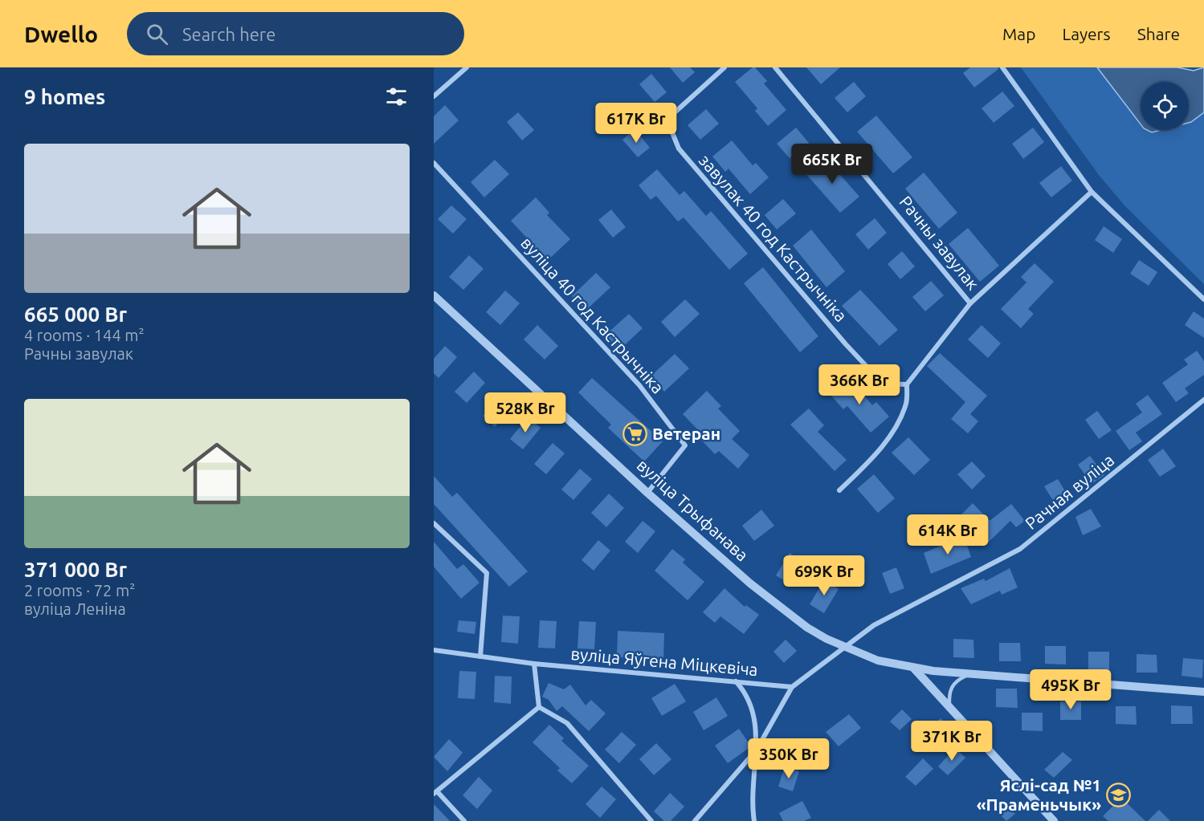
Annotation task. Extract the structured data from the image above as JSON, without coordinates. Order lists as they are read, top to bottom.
{
  "streets": {
    "street": [
      "завулак 40 год Кастрычніка",
      "Рачны завулак",
      "вуліца 40 год Кастрычніка",
      "Рачная вуліца",
      "вуліца Трыфанава",
      "вуліца Яўгена Міцкевіча"
    ]
  },
  "crossings": [
    ["вуліца 40 год Кастрычніка", "вуліца Трыфанава"],
    ["Рачная вуліца", "вуліца Трыфанава"],
    ["Рачная вуліца", "вуліца Яўгена Міцкевіча"]
  ],
  "places": {
    "supermarket": ["Ветеран"],
    "school or university": ["Яслі-сад №1 «Праменьчык»"]
  },
  "page": {
    "header": "Dwello",
    "search": "Search here",
    "nav": ["Map", "Layers", "Share"],
    "heading": "9 homes",
    "price": [
      "617K Br",
      "665K Br",
      "366K Br",
      "528K Br",
      "614K Br",
      "699K Br",
      "495K Br",
      "371K Br",
      "350K Br"
    ],
    "list": [
      {
        "name": "665 000 Br",
        "note": "4 rooms · 144 m² · Рачны завулак"
      },
      {
        "name": "371 000 Br",
        "note": "2 rooms · 72 m² · вуліца Леніна"
      }
    ]
  }
}
